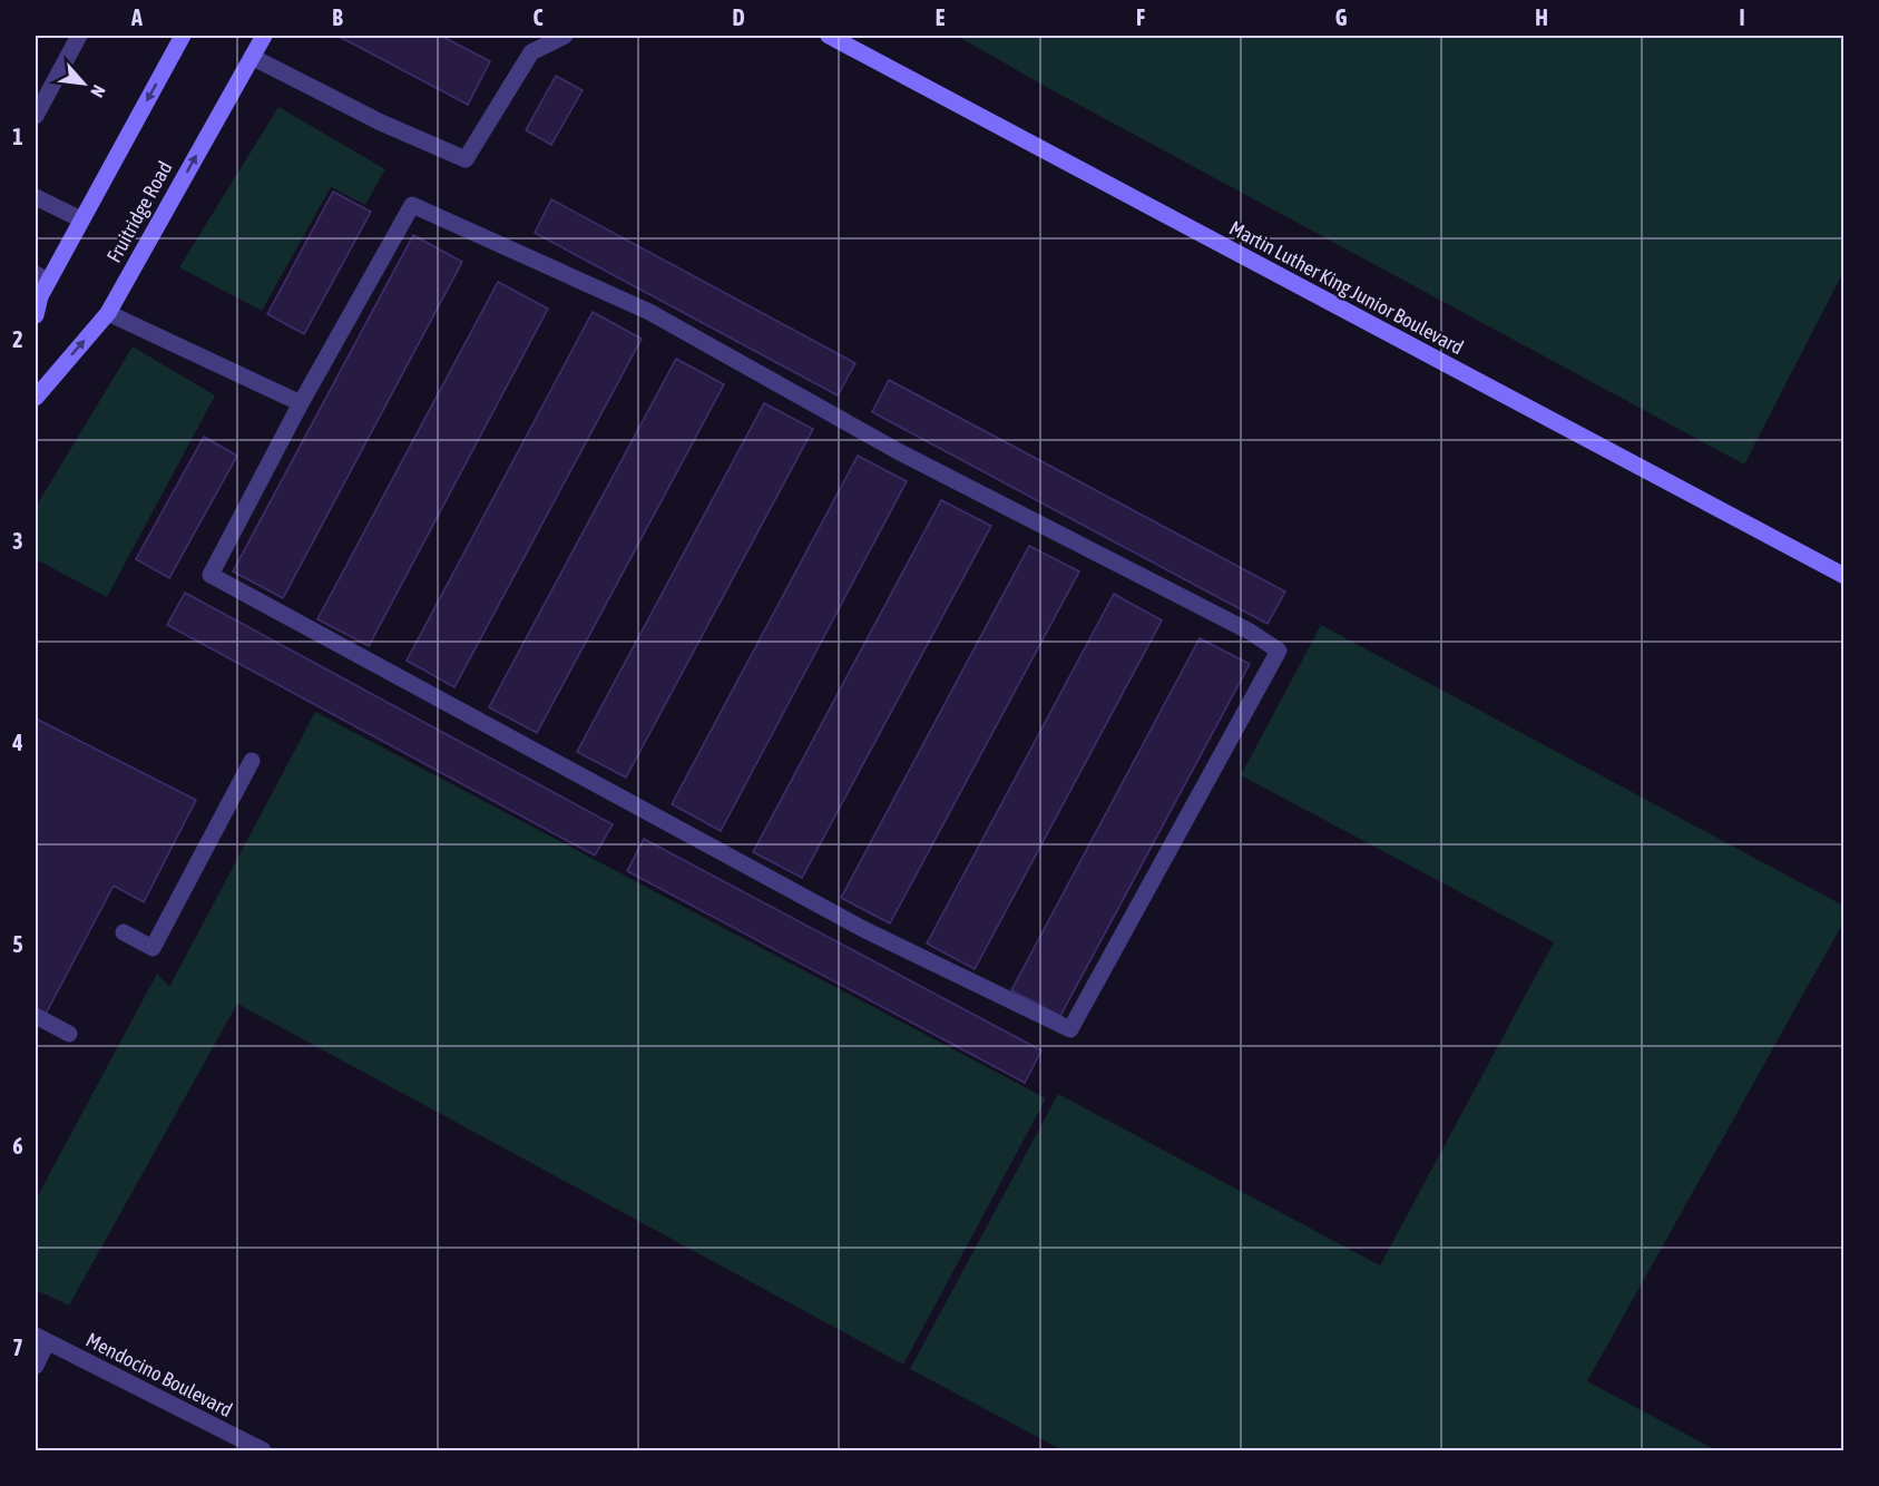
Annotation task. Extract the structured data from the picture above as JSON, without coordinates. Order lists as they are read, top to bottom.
{
  "streets": {
    "street": ["Fruitridge Road", "Martin Luther King Junior Boulevard", "Mendocino Boulevard"]
  },
  "north": "bottom right",
  "grid": {
    "columns": [
      "A",
      "B",
      "C",
      "D",
      "E",
      "F",
      "G",
      "H",
      "I"
    ],
    "rows": [
      "1",
      "2",
      "3",
      "4",
      "5",
      "6",
      "7"
    ]
  }
}
